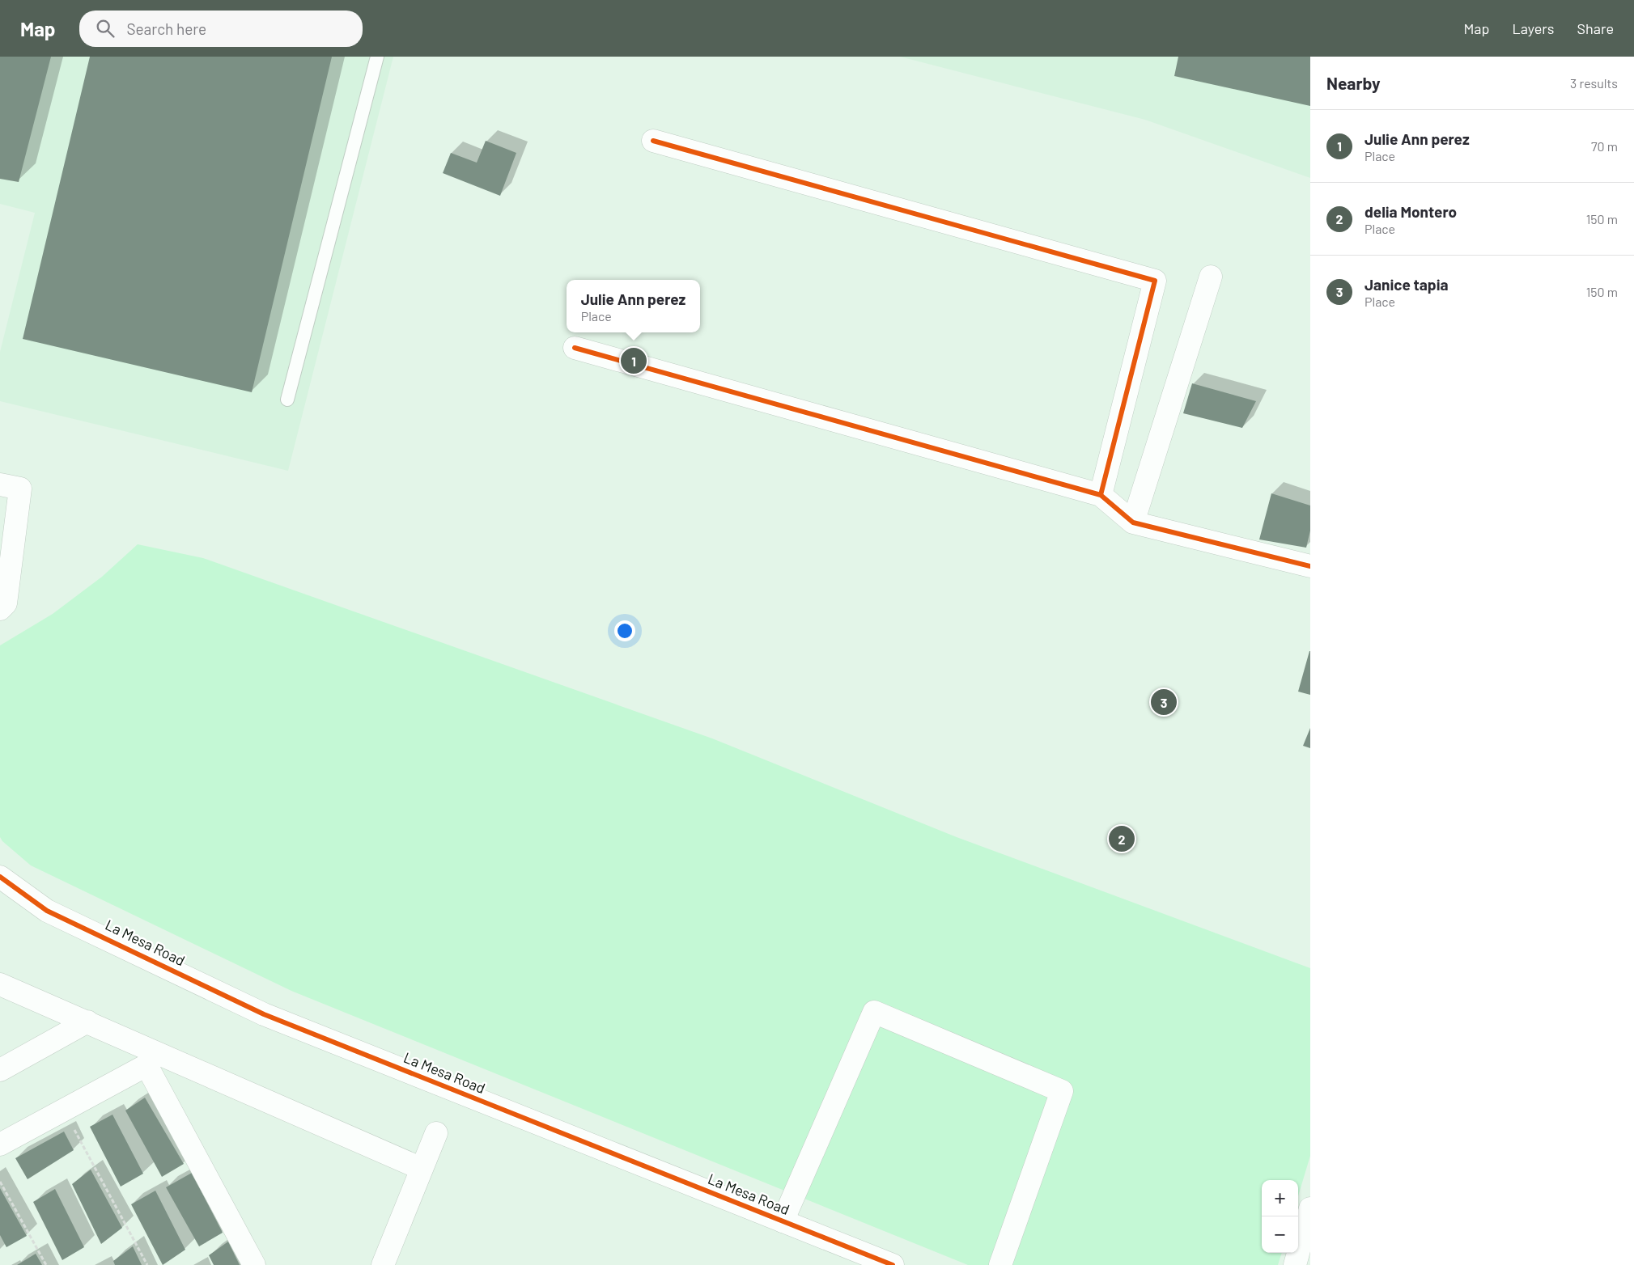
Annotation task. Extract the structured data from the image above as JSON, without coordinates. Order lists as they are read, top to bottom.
{
  "streets": {
    "street": ["La Mesa Road"]
  },
  "page": {
    "header": "Map",
    "search": "Search here",
    "nav": ["Map", "Layers", "Share"],
    "heading": ["Nearby", "3 results"],
    "list": [
      {
        "mark": "1",
        "name": "Julie Ann perez",
        "note": "Place",
        "value": "70 m"
      },
      {
        "mark": "2",
        "name": "delia Montero",
        "note": "Place",
        "value": "150 m"
      },
      {
        "mark": "3",
        "name": "Janice tapia",
        "note": "Place",
        "value": "150 m"
      }
    ],
    "popup": ["Julie Ann perez", "Place"],
    "pins": ["1", "3", "2"],
    "map_buttons": ["+", "−"]
  }
}
